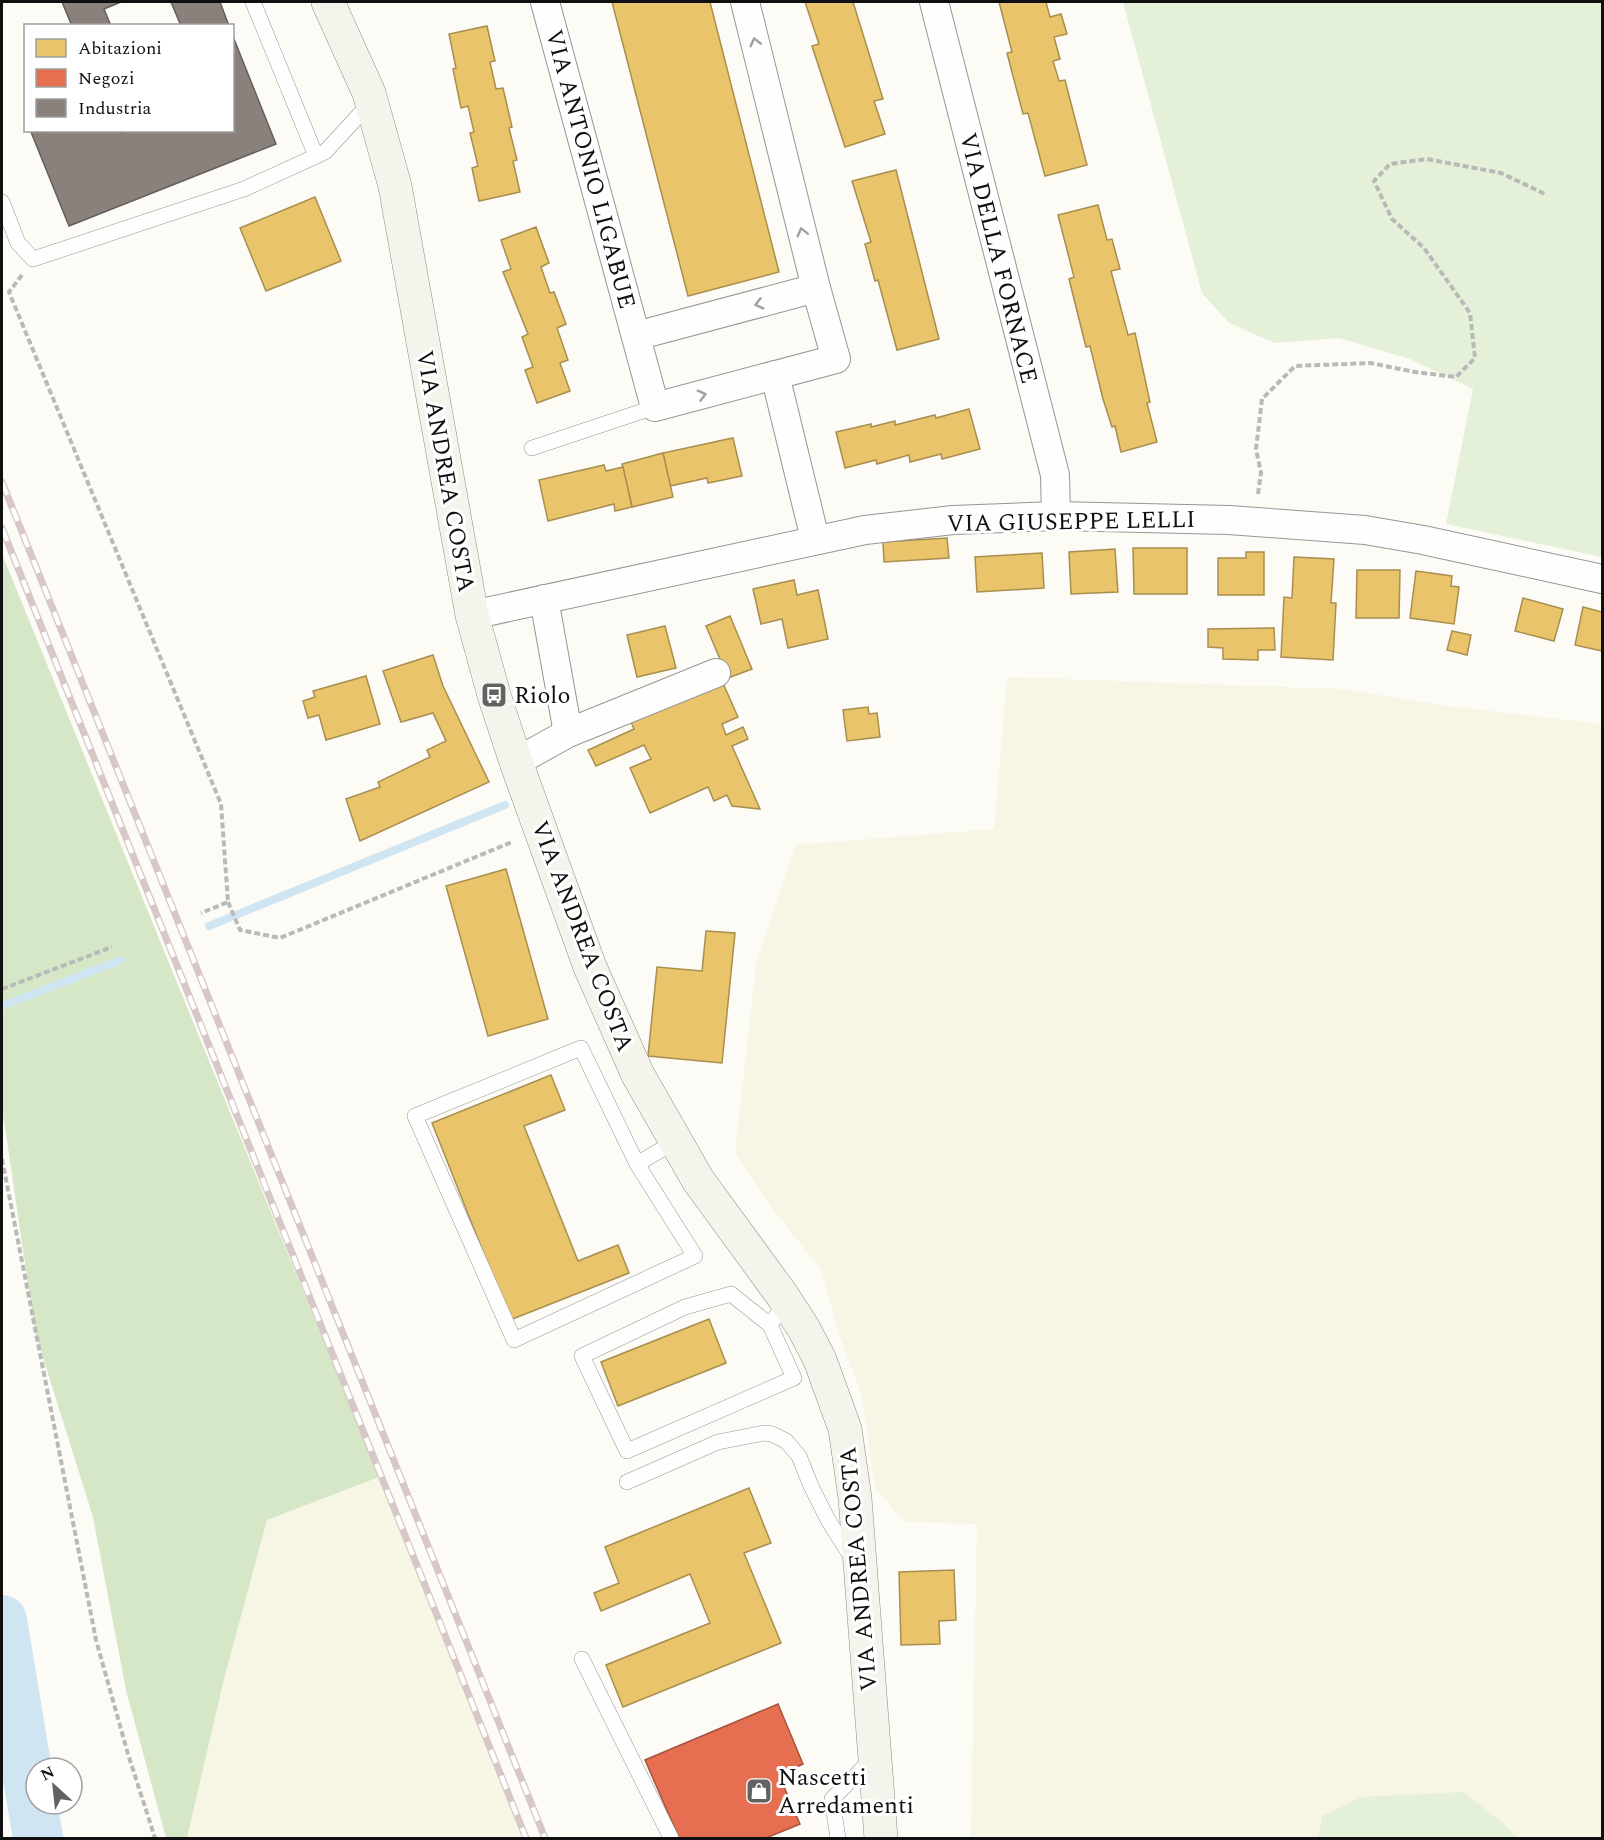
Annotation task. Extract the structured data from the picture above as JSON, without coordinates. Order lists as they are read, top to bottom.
{
  "streets": {
    "main road": ["VIA ANDREA COSTA"],
    "street": ["VIA ANTONIO LIGABUE", "VIA DELLA FORNACE", "VIA GIUSEPPE LELLI"]
  },
  "crossings": [
    ["VIA DELLA FORNACE", "VIA GIUSEPPE LELLI"],
    ["VIA ANDREA COSTA", "VIA GIUSEPPE LELLI"]
  ],
  "places": {
    "bus stop": ["Riolo"],
    "shop": ["Nascetti Arredamenti"]
  },
  "legend": ["Abitazioni", "Negozi", "Industria"],
  "north": "top left"
}
